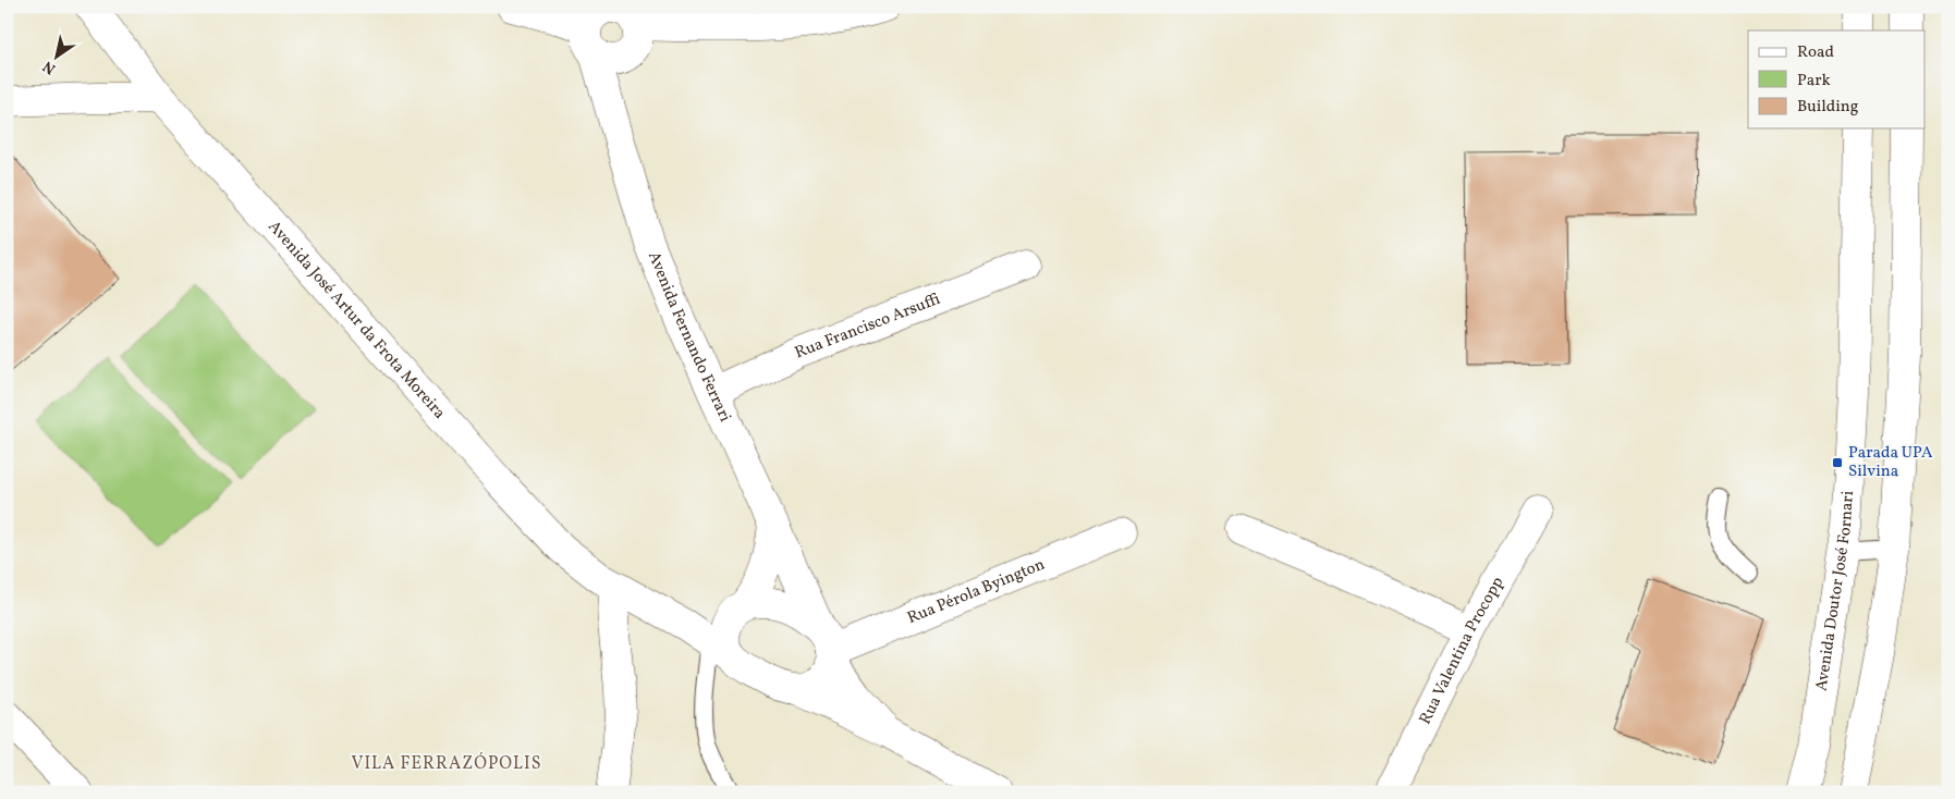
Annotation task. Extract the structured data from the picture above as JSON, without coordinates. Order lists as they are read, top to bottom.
{
  "streets": {
    "street": [
      "Avenida José Artur da Frota Moreira",
      "Rua Francisco Arsuffi",
      "Avenida Fernando Ferrari",
      "Rua Pérola Byington",
      "Avenida Doutor José Fornari",
      "Rua Valentina Procopp"
    ]
  },
  "crossings": [
    ["Avenida José Artur da Frota Moreira", "Avenida Fernando Ferrari"],
    ["Avenida José Artur da Frota Moreira", "Rua Pérola Byington"],
    ["Rua Francisco Arsuffi", "Avenida Fernando Ferrari"],
    ["Avenida Fernando Ferrari", "Rua Pérola Byington"]
  ],
  "districts": ["VILA FERRAZÓPOLIS"],
  "places": {
    "transit": ["Parada UPA Silvina"]
  },
  "legend": ["Road", "Park", "Building"],
  "north": "bottom left"
}
